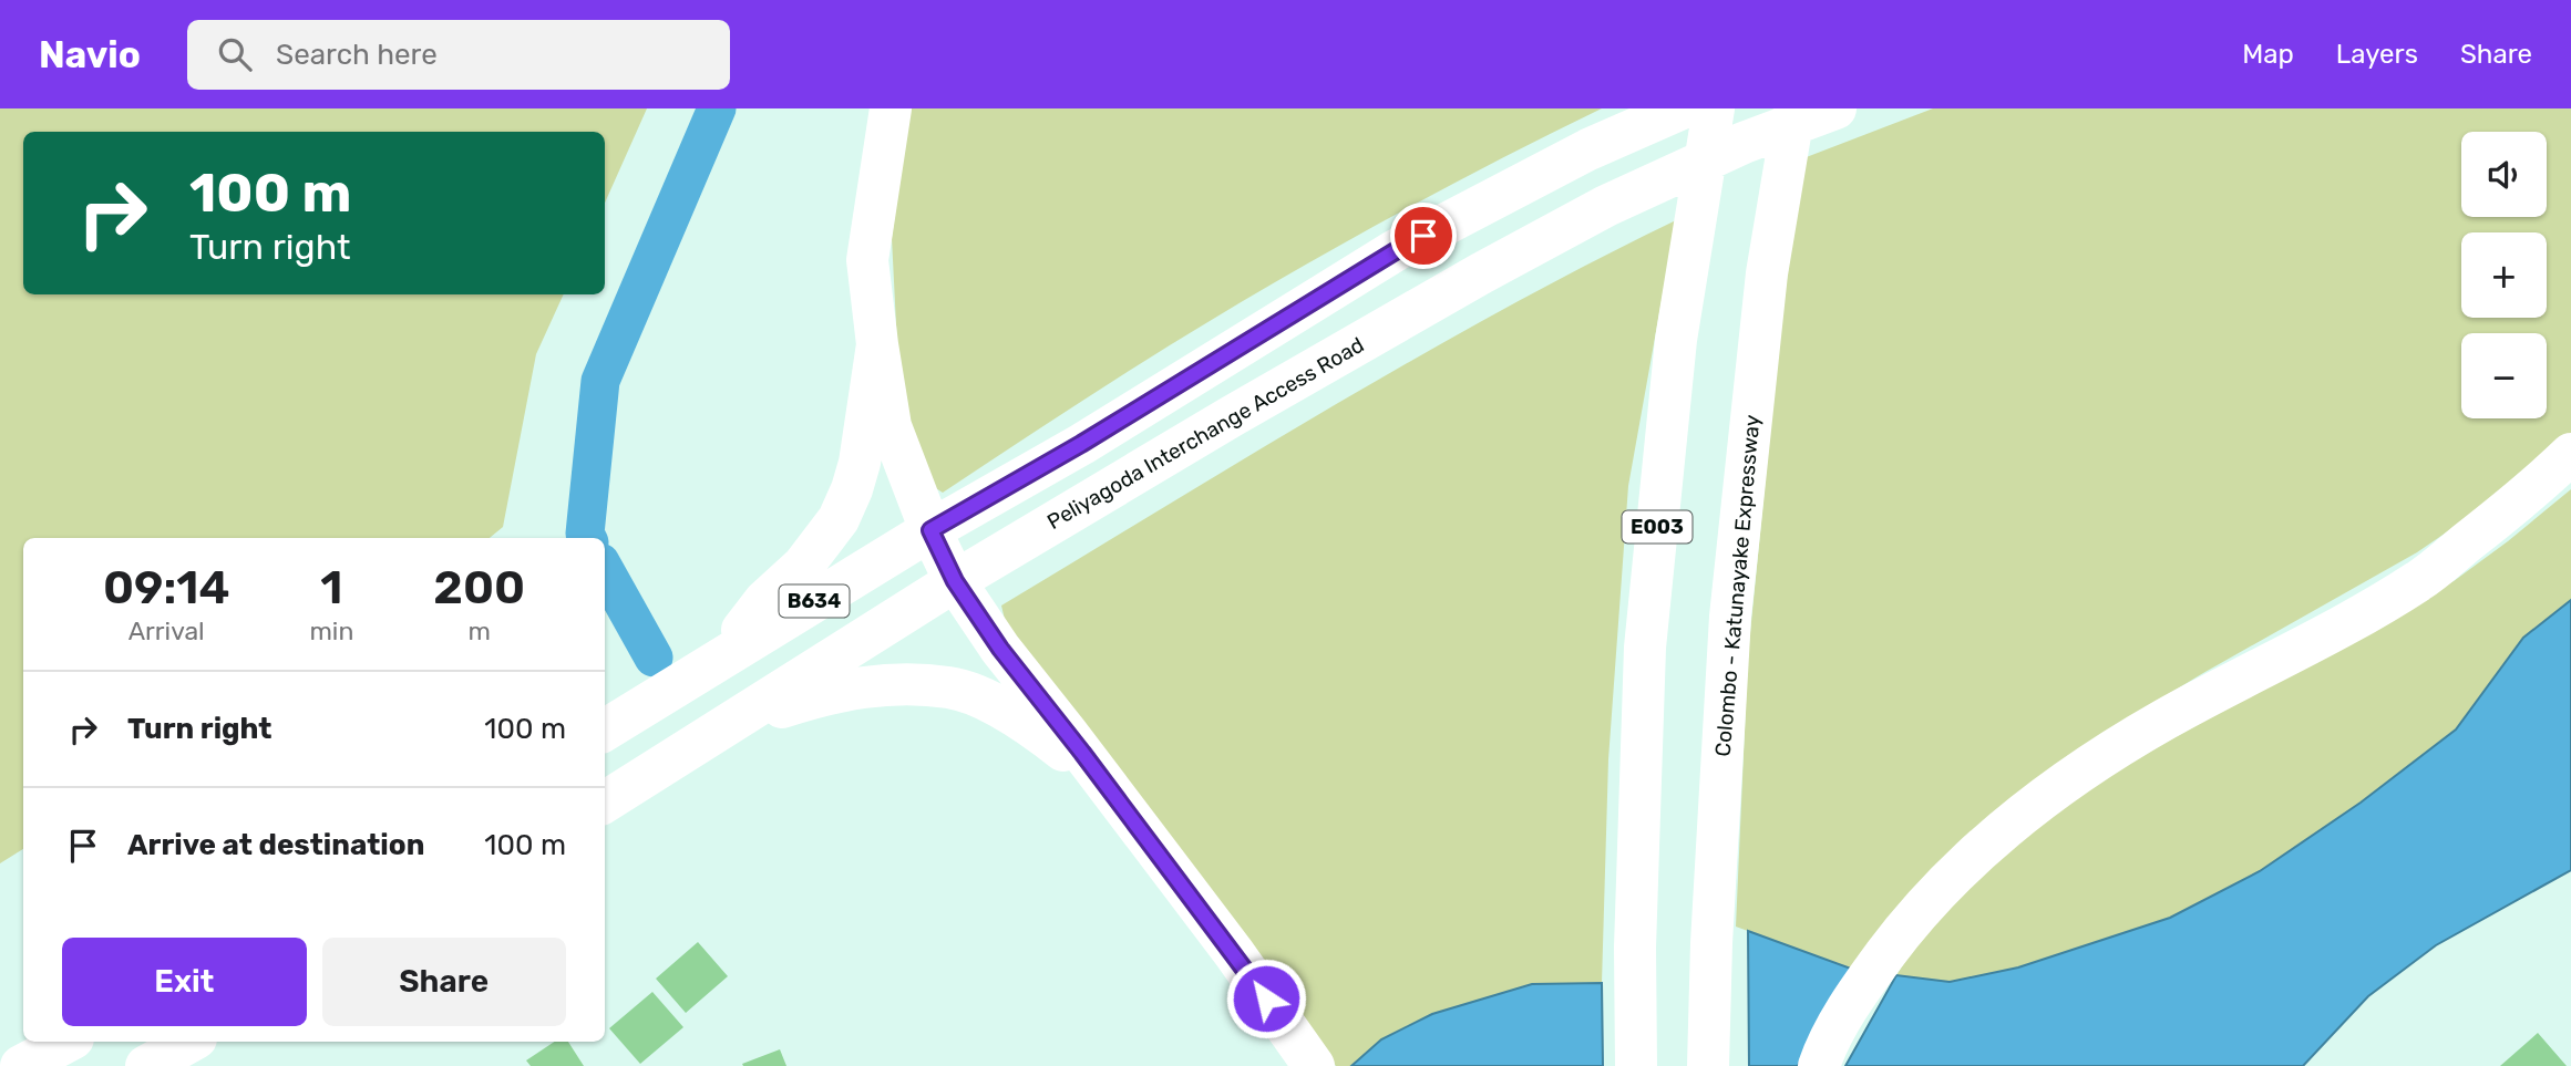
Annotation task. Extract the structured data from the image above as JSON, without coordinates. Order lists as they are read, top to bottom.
{
  "streets": {
    "highway": [
      "Peliyagoda Interchange Access Road",
      "E003",
      "Colombo - Katunayake Expressway",
      "B634"
    ]
  },
  "page": {
    "header": "Navio",
    "search": "Search here",
    "nav": ["Map", "Layers", "Share"],
    "map_buttons": ["+", "−"],
    "turn": ["100 m", "Turn right"],
    "eta": [
      "09:14",
      "Arrival",
      "1",
      "min",
      "200",
      "m"
    ],
    "list": [
      {
        "name": "Turn right",
        "value": "100 m"
      },
      {
        "name": "Arrive at destination",
        "value": "100 m"
      }
    ],
    "buttons": ["Exit", "Share"]
  }
}
